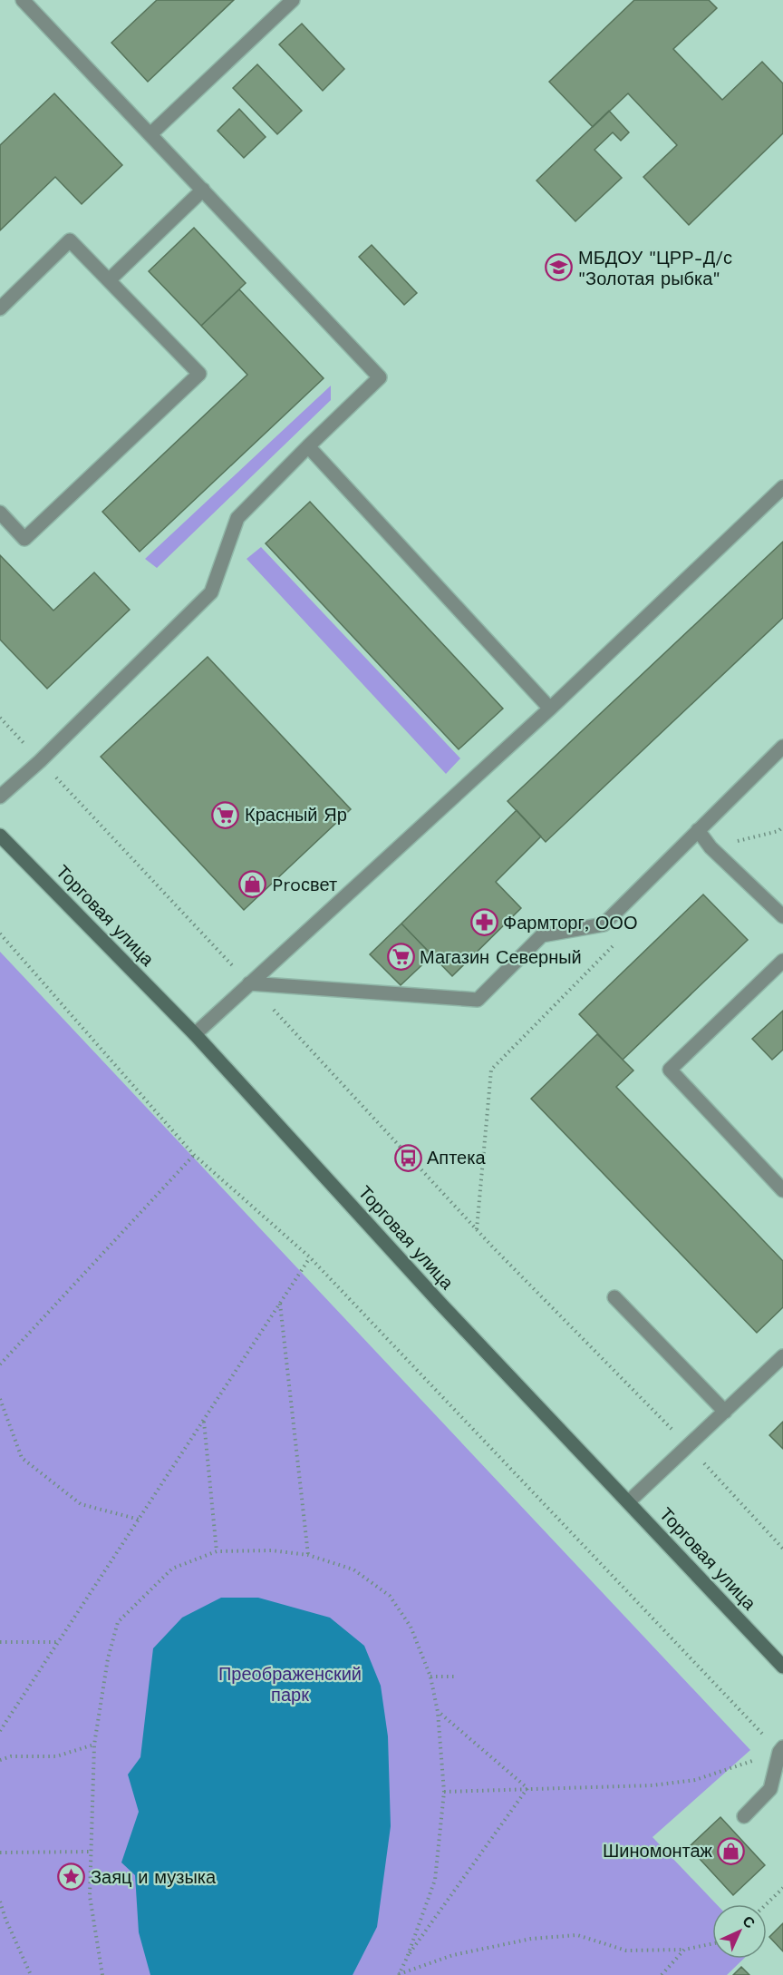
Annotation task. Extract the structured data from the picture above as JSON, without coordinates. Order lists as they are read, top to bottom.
{
  "streets": {
    "street": ["Торговая улица"]
  },
  "parks": ["Преображенский парк"],
  "places": {
    "school or university": ["МБДОУ \"ЦРР-Д/с \"Золотая рыбка\""],
    "supermarket": ["Красный Яр", "Магазин Северный"],
    "shop": ["Proсвет", "Шиномонтаж"],
    "pharmacy": ["Фармторг, ООО"],
    "bus stop": ["Аптека"],
    "place": ["Заяц и музыка"]
  },
  "north": "top right"
}
